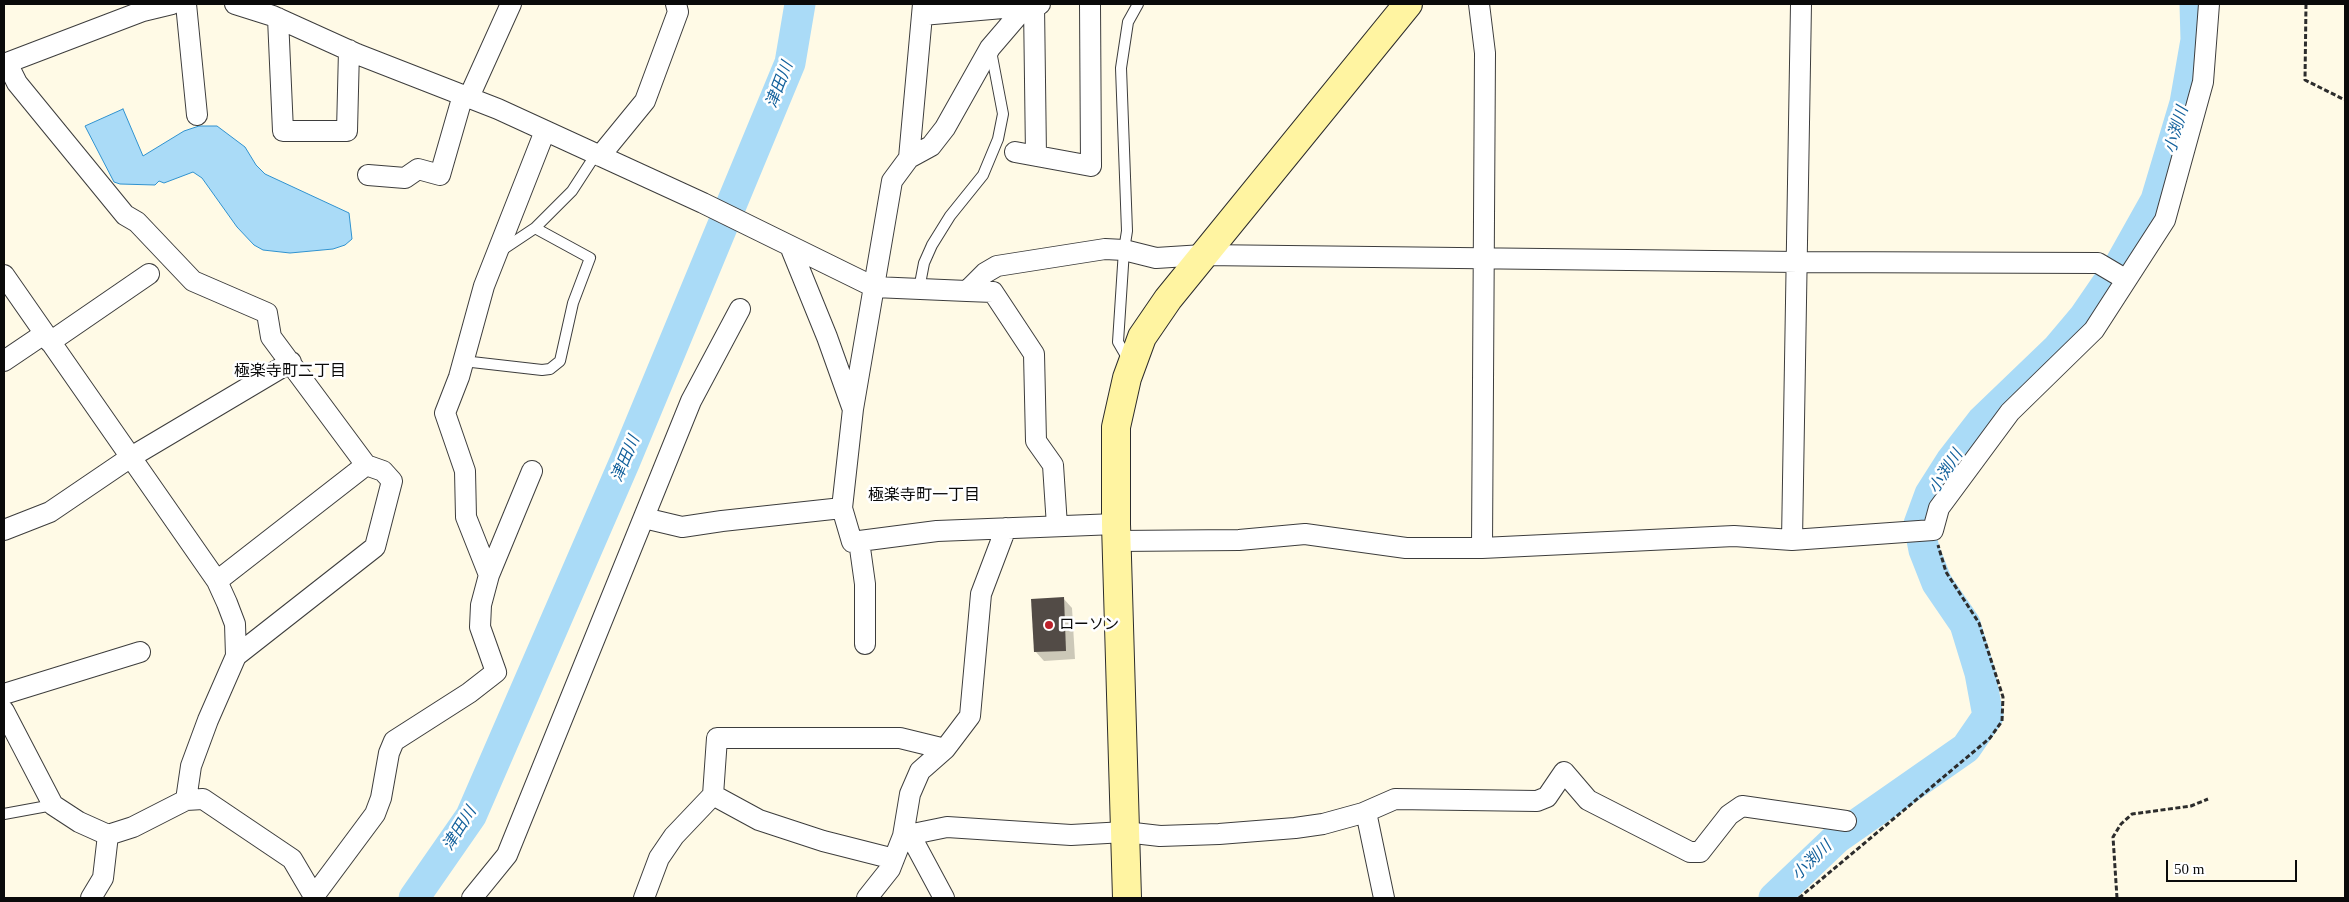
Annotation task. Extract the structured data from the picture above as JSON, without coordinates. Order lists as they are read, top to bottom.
{
  "districts": ["極楽寺町二丁目", "極楽寺町一丁目"],
  "water": ["津田川", "小渕川"],
  "places": ["ローソン"],
  "scale_bar": "50 m"
}
